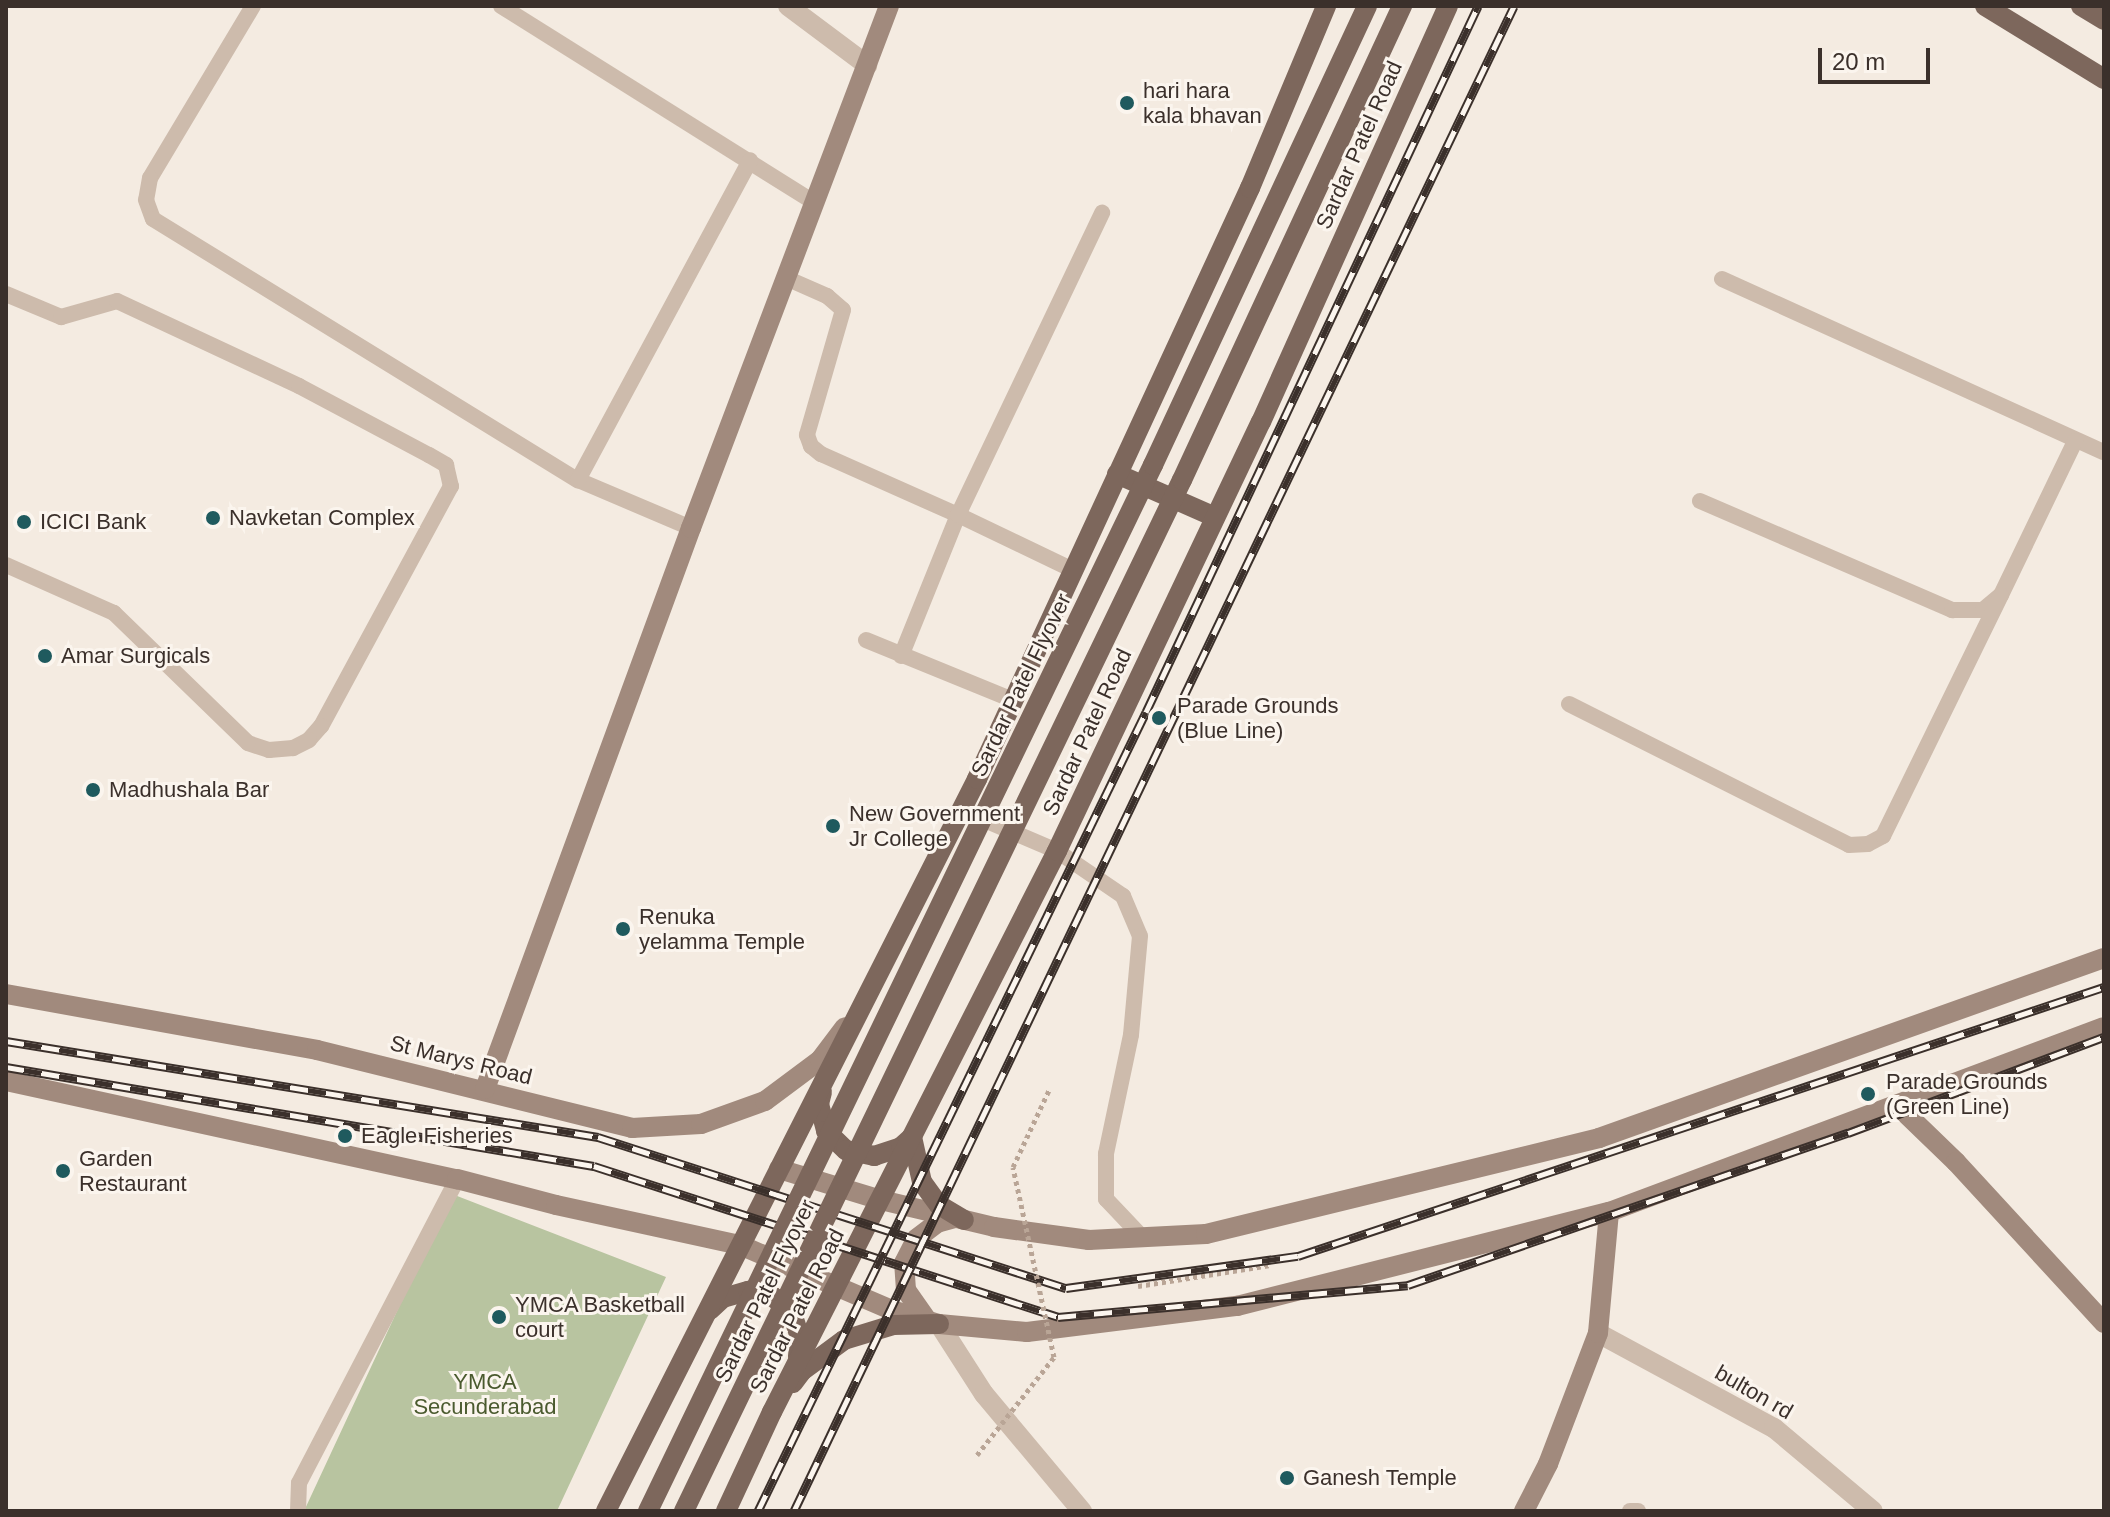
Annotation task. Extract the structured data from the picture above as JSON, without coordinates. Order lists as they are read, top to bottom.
{
  "streets": {
    "main road": ["Sardar Patel Road", "Sardar Patel Flyover", "St Marys Road"],
    "street": ["bulton rd"]
  },
  "parks": ["YMCA Secunderabad"],
  "places": [
    "hari hara kala bhavan",
    "Navketan Complex",
    "ICICI Bank",
    "Amar Surgicals",
    "Parade Grounds (Blue Line)",
    "Madhushala Bar",
    "New Government Jr College",
    "Renuka yelamma Temple",
    "Parade Grounds (Green Line)",
    "Eagle Fisheries",
    "Garden Restaurant",
    "YMCA Basketball court",
    "Ganesh Temple"
  ],
  "scale_bar": "20 m"
}
